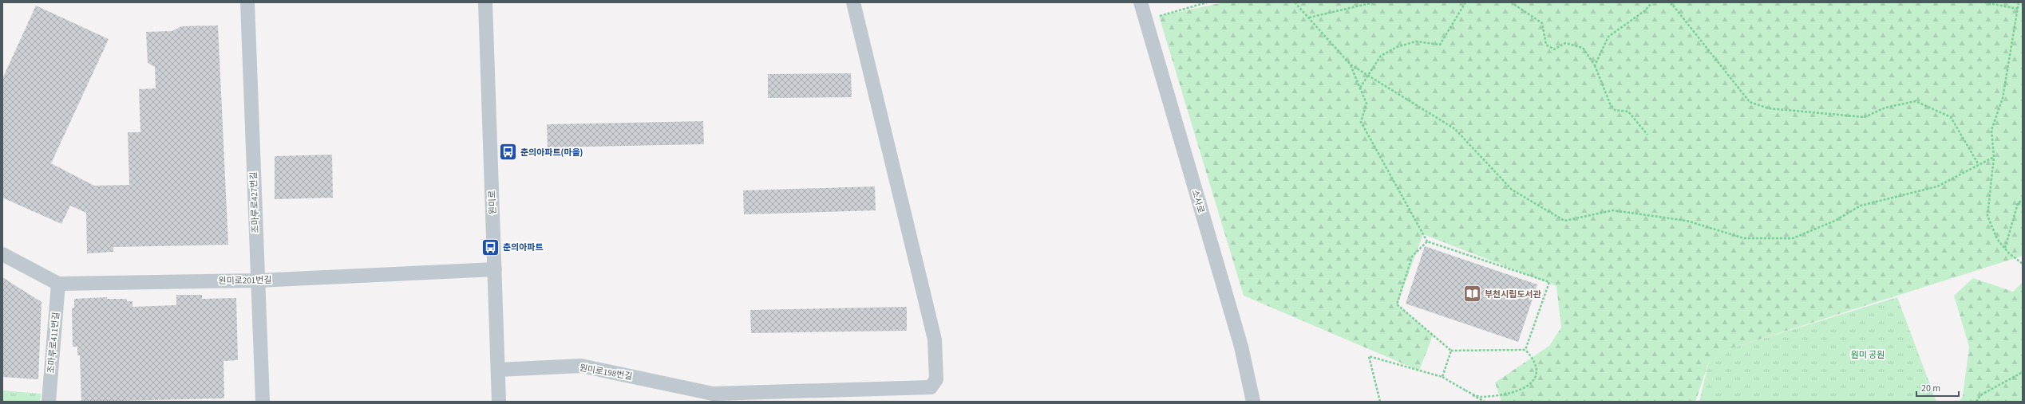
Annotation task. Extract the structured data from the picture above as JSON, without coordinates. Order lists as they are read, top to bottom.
{
  "streets": {
    "street": [
      "소사로",
      "조마루로427번길",
      "원미로",
      "원미로201번길",
      "조마루로411번길",
      "원미로198번길"
    ]
  },
  "crossings": [
    ["조마루로427번길", "원미로201번길"],
    ["원미로", "원미로201번길"],
    ["원미로", "원미로198번길"],
    ["원미로201번길", "조마루로411번길"]
  ],
  "parks": ["원미 공원"],
  "places": {
    "bus stop": ["춘의아파트(마을)", "춘의아파트"],
    "library": ["부천시립도서관"]
  },
  "scale_bar": "20 m"
}
